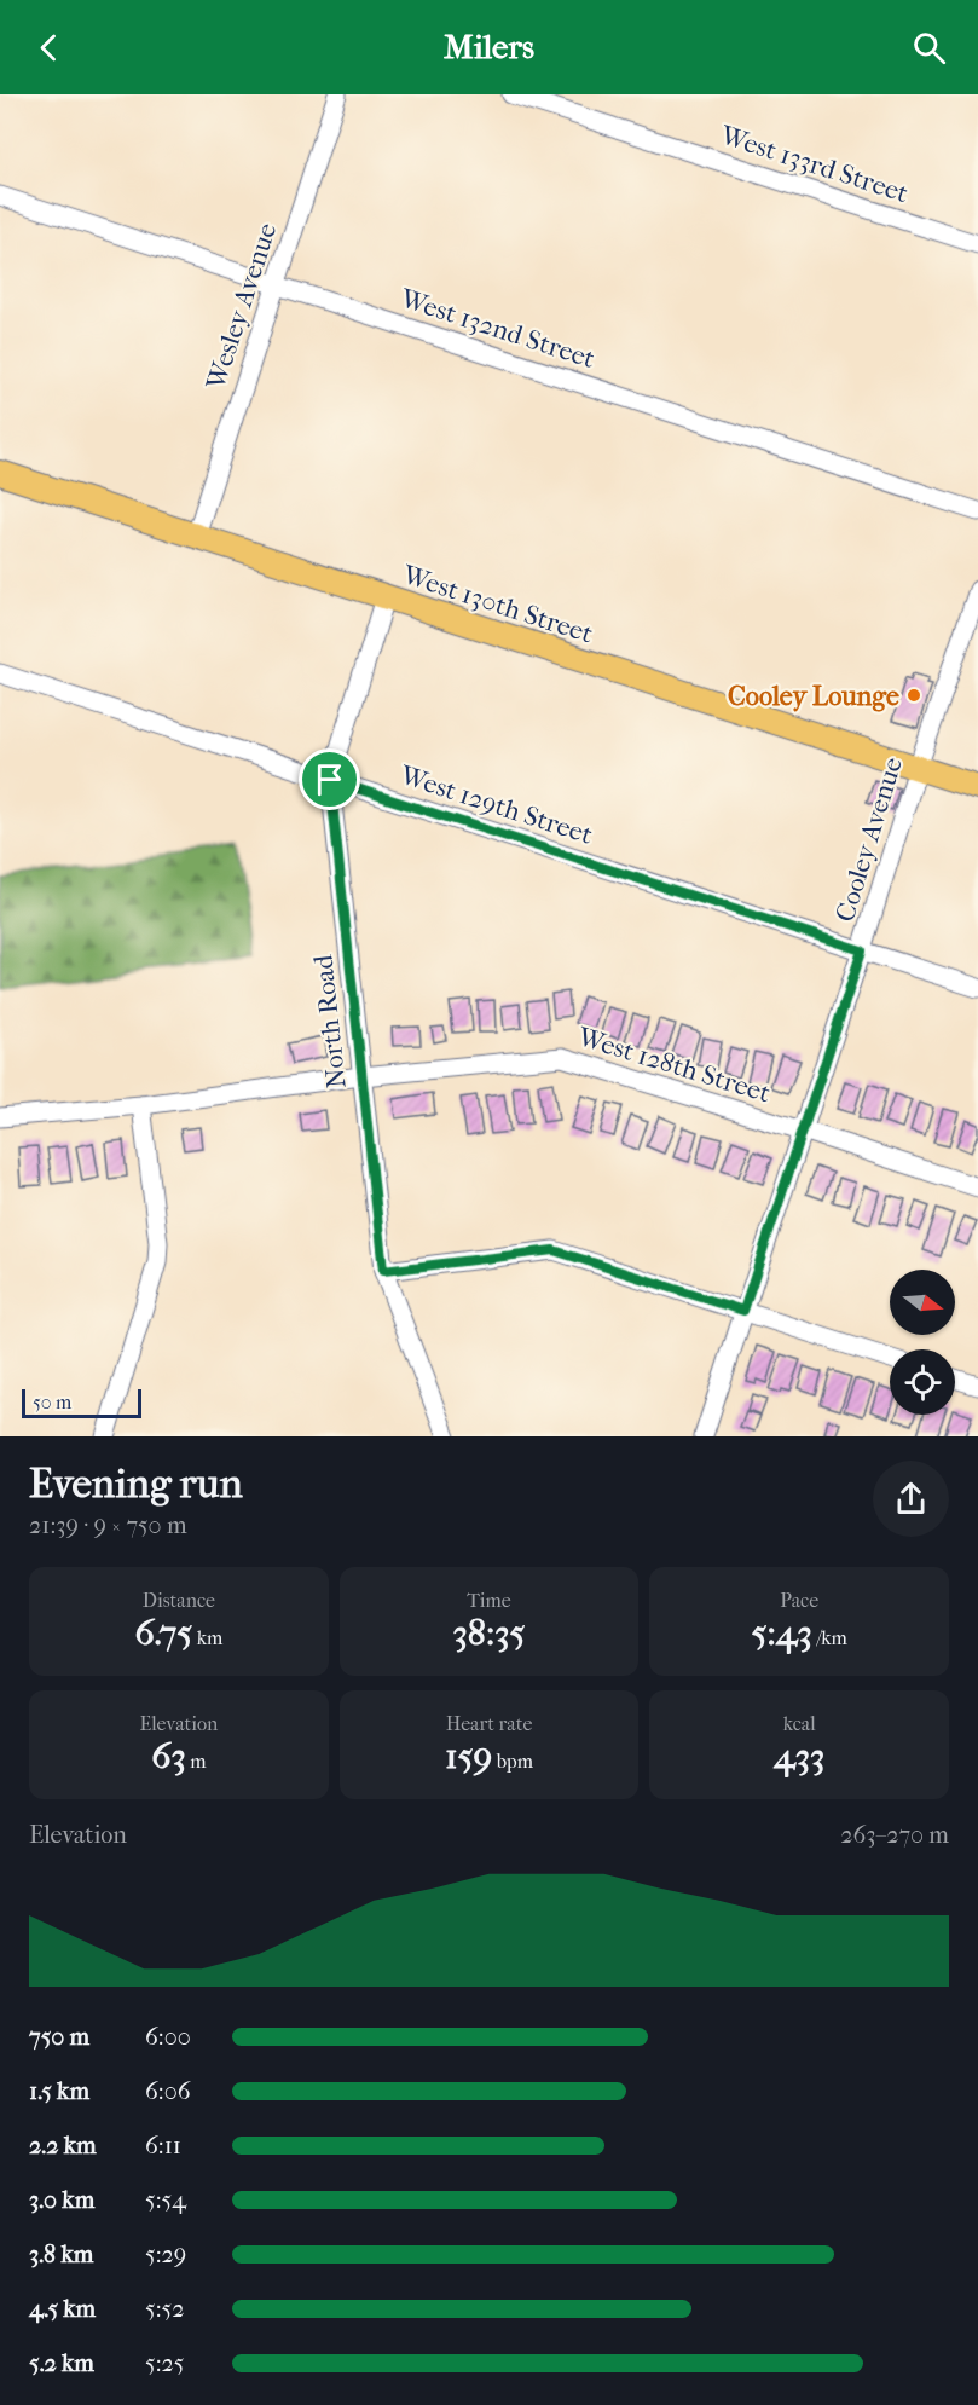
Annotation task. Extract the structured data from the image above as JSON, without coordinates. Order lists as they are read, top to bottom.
{
  "streets": {
    "main road": ["West 130th Street"],
    "street": [
      "West 133rd Street",
      "Wesley Avenue",
      "West 132nd Street",
      "West 129th Street",
      "Cooley Avenue",
      "North Road",
      "West 128th Street"
    ]
  },
  "crossings": [
    ["Wesley Avenue", "West 132nd Street"],
    ["Wesley Avenue", "West 130th Street"],
    ["West 130th Street", "Cooley Avenue"],
    ["West 130th Street", "North Road"],
    ["West 129th Street", "Cooley Avenue"],
    ["West 129th Street", "North Road"],
    ["Cooley Avenue", "West 128th Street"],
    ["North Road", "West 128th Street"]
  ],
  "places": ["Cooley Lounge"],
  "scale_bar": "50 m",
  "north": "right",
  "page": {
    "header": "Milers",
    "scale": "50 m",
    "heading": ["Evening run", "21:39 · 9 × 750 m"],
    "stats": [
      ["Distance", "6.75 km"],
      ["Time", "38:35"],
      ["Pace", "5:43 /km"],
      ["Elevation", "63 m"],
      ["Heart rate", "159 bpm"],
      ["kcal", "433"]
    ],
    "chart": ["Elevation", "263–270 m"],
    "list": [
      {
        "name": "750 m",
        "note": "6:00"
      },
      {
        "name": "1.5 km",
        "note": "6:06"
      },
      {
        "name": "2.2 km",
        "note": "6:11"
      },
      {
        "name": "3.0 km",
        "note": "5:54"
      },
      {
        "name": "3.8 km",
        "note": "5:29"
      },
      {
        "name": "4.5 km",
        "note": "5:52"
      },
      {
        "name": "5.2 km",
        "note": "5:25"
      }
    ]
  }
}
